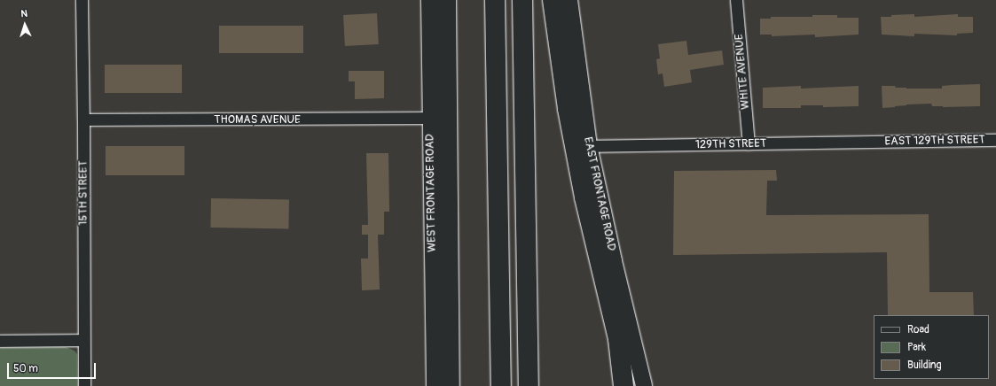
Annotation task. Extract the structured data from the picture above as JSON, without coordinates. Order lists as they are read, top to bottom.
{
  "streets": {
    "street": [
      "WHITE AVENUE",
      "THOMAS AVENUE",
      "EAST 129TH STREET",
      "129TH STREET",
      "15TH STREET",
      "WEST FRONTAGE ROAD",
      "EAST FRONTAGE ROAD"
    ]
  },
  "crossings": [
    ["WHITE AVENUE", "129TH STREET"],
    ["THOMAS AVENUE", "15TH STREET"],
    ["THOMAS AVENUE", "WEST FRONTAGE ROAD"],
    ["EAST 129TH STREET", "129TH STREET"],
    ["129TH STREET", "EAST FRONTAGE ROAD"]
  ],
  "legend": ["Road", "Park", "Building"],
  "scale_bar": "50 m",
  "north": "top"
}
